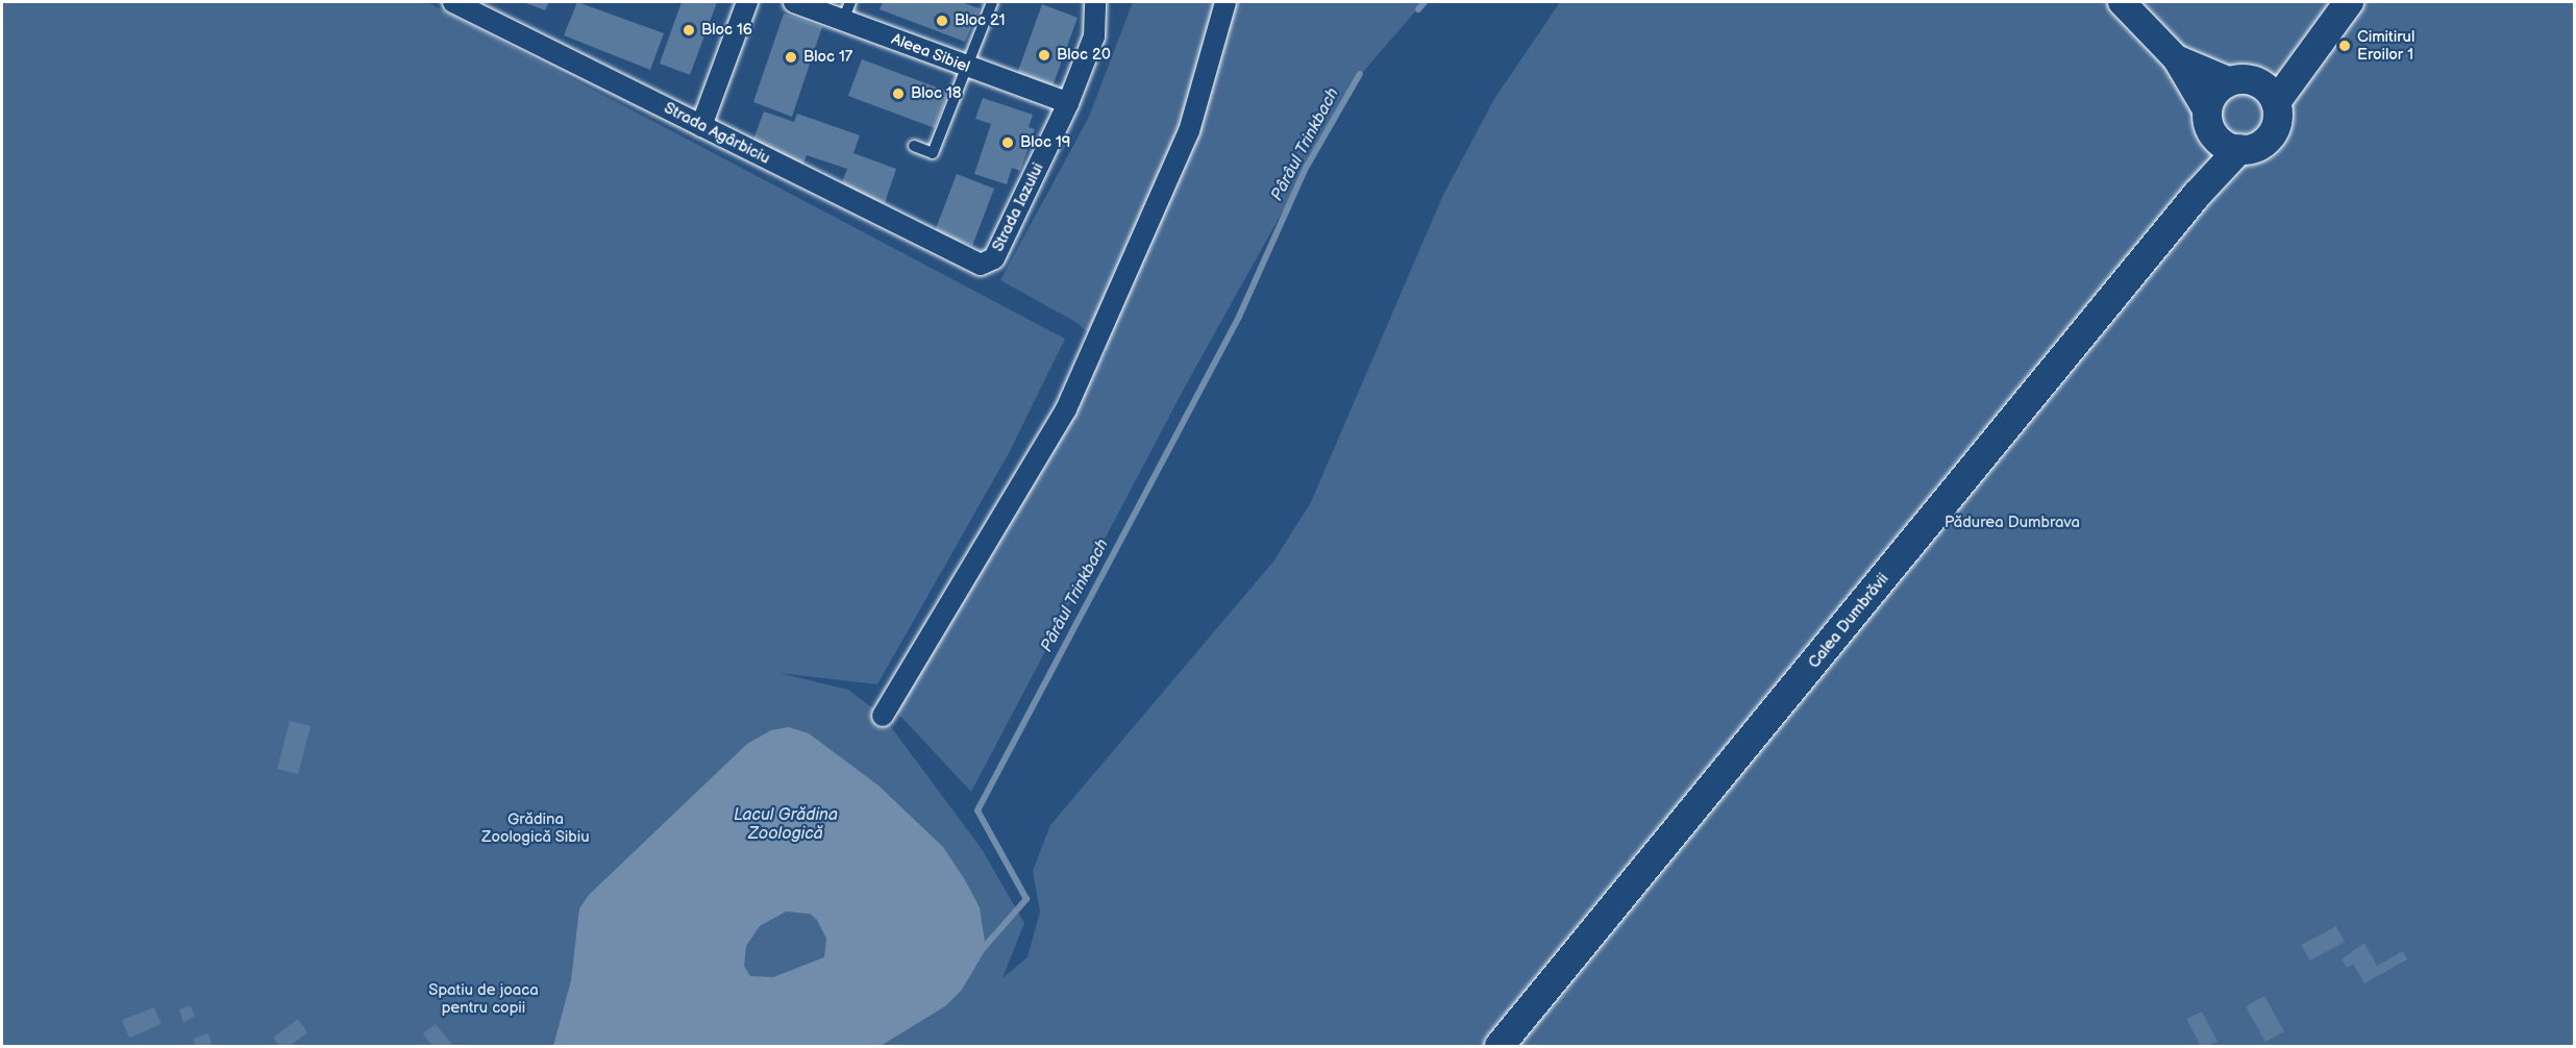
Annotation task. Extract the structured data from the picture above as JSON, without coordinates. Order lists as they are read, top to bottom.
{
  "streets": {
    "main road": ["Calea Dumbrăvii"],
    "street": ["Aleea Sibiel", "Strada Agârbiciu", "Strada Iazului"]
  },
  "crossings": [
    ["Aleea Sibiel", "Strada Iazului"],
    ["Strada Agârbiciu", "Strada Iazului"]
  ],
  "water": ["Pârâul Trinkbach", "Lacul Grădina Zoologică"],
  "parks": ["Pădurea Dumbrava", "Grădina Zoologică Sibiu", "Spatiu de joaca pentru copii"],
  "places": [
    "Bloc 21",
    "Bloc 16",
    "Cimitirul Eroilor 1",
    "Bloc 20",
    "Bloc 17",
    "Bloc 18",
    "Bloc 19"
  ]
}
